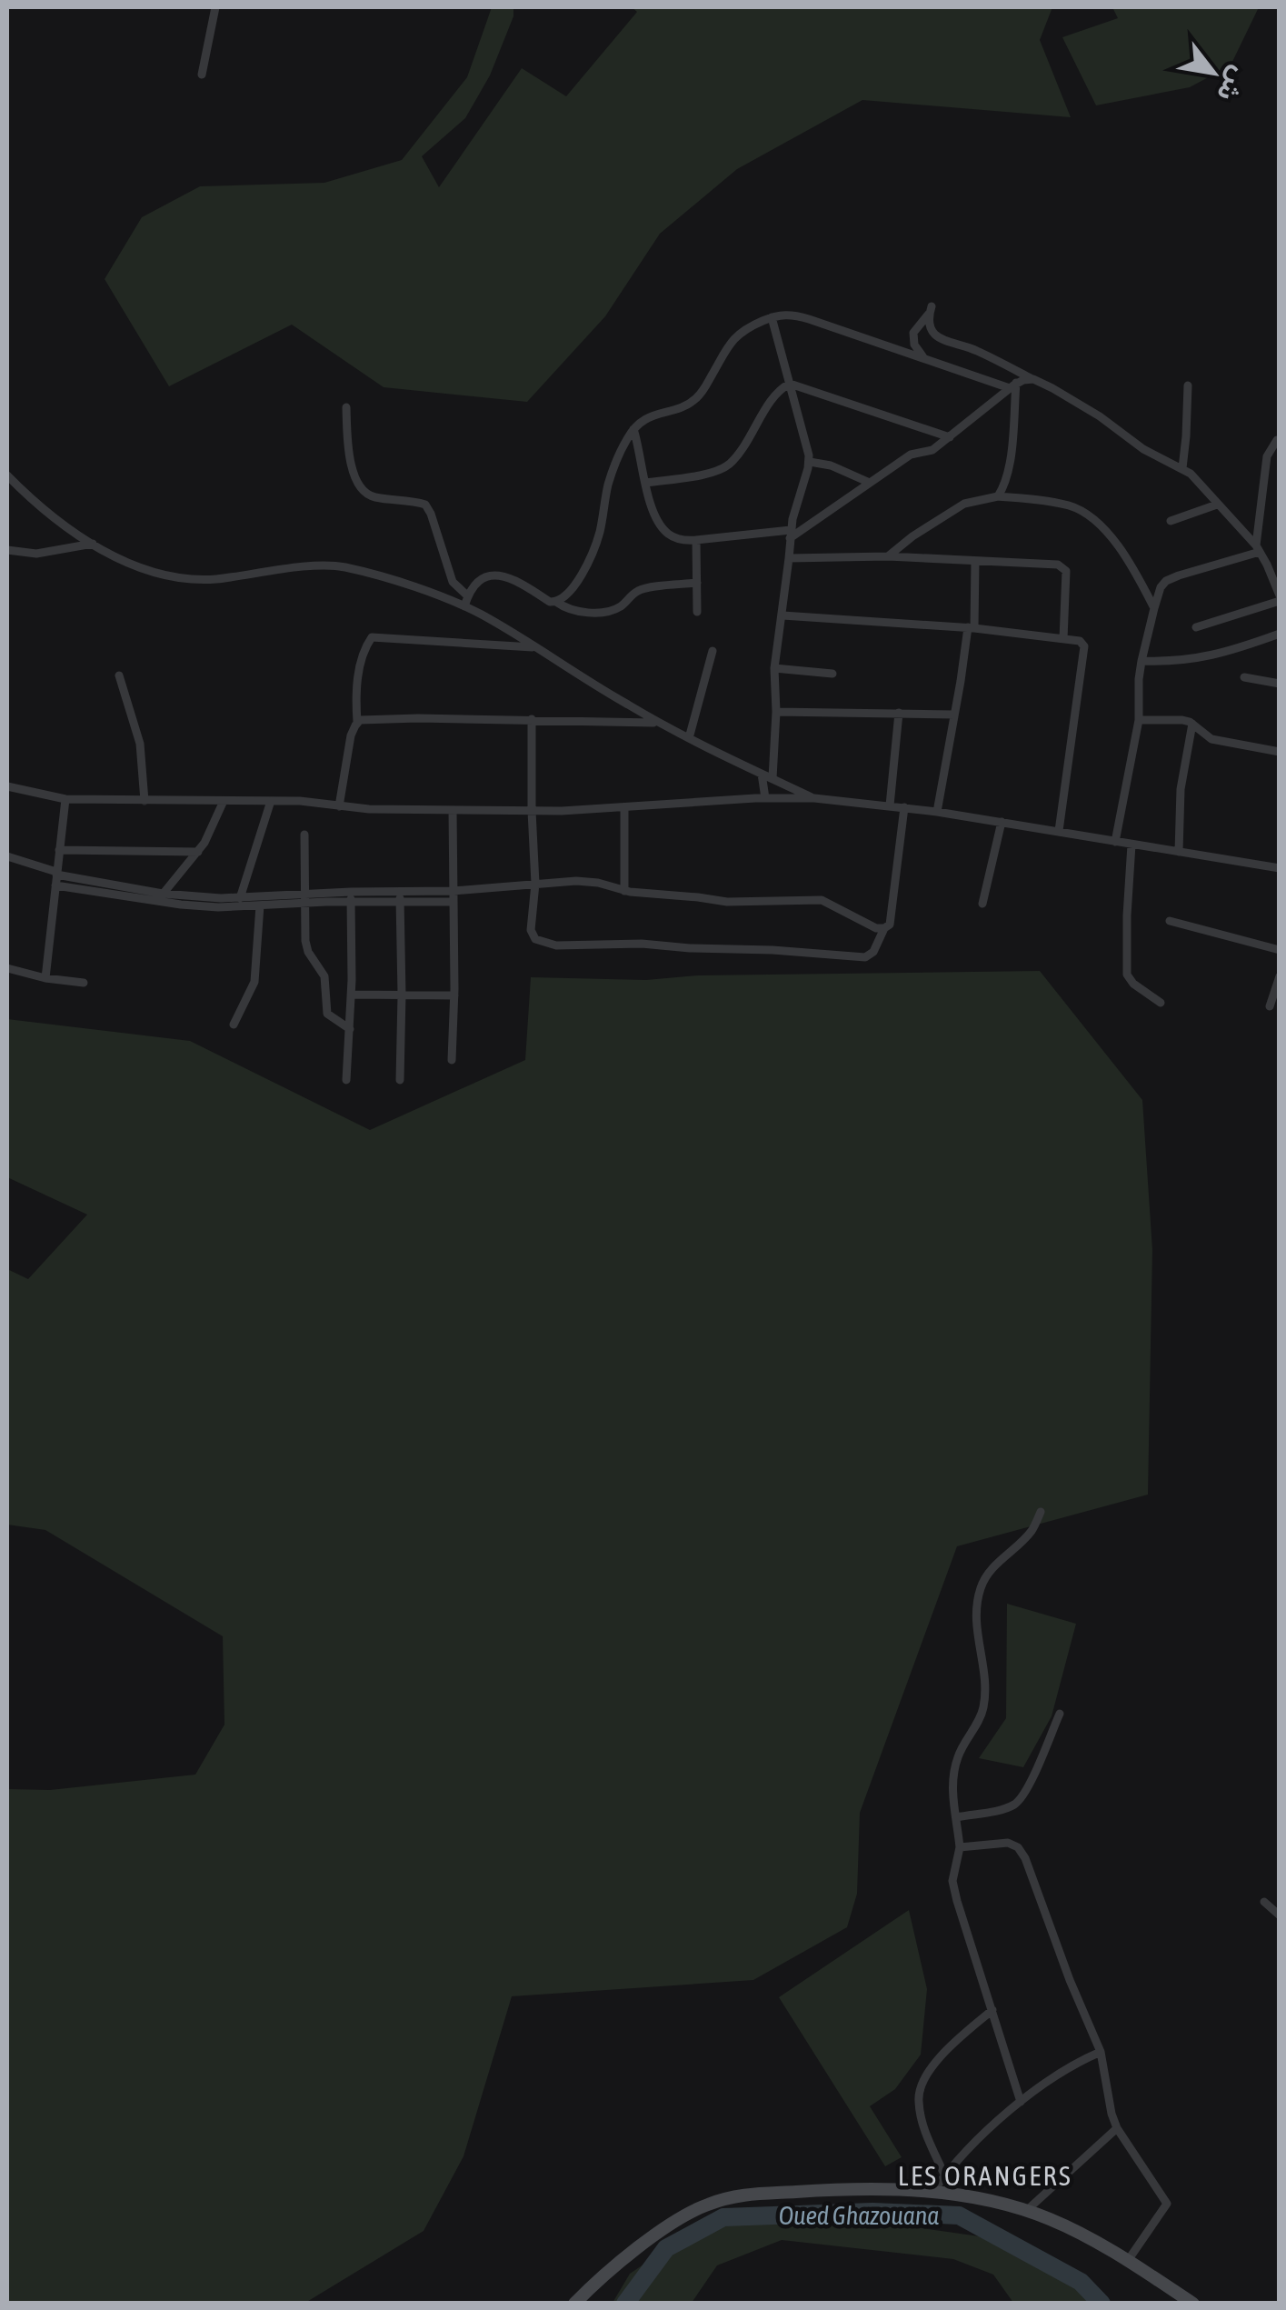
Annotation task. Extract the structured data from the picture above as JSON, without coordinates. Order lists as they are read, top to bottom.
{
  "districts": ["LES ORANGERS"],
  "water": ["Oued Ghazouana"],
  "north": "bottom right"
}
